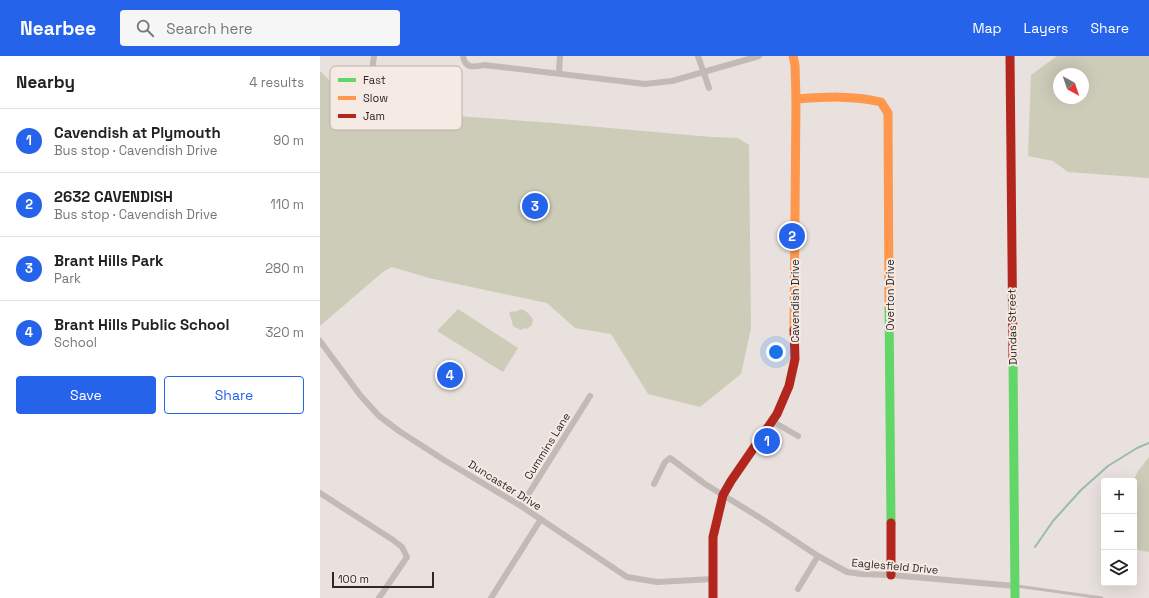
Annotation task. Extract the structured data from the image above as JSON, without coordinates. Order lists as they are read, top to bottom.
{
  "streets": {
    "street": [
      "Overton Drive",
      "Cavendish Drive",
      "Dundas Street",
      "Cummins Lane",
      "Duncaster Drive",
      "Eaglesfield Drive"
    ]
  },
  "crossings": [
    ["Overton Drive", "Cavendish Drive"],
    ["Overton Drive", "Eaglesfield Drive"],
    ["Cavendish Drive", "Duncaster Drive"],
    ["Cavendish Drive", "Eaglesfield Drive"],
    ["Dundas Street", "Eaglesfield Drive"],
    ["Cummins Lane", "Duncaster Drive"]
  ],
  "legend": ["Fast", "Slow", "Jam"],
  "scale_bar": "100 m",
  "north": "bottom right",
  "page": {
    "header": "Nearbee",
    "search": "Search here",
    "nav": ["Map", "Layers", "Share"],
    "heading": ["Nearby", "4 results"],
    "list": [
      {
        "mark": "1",
        "name": "Cavendish at Plymouth",
        "note": "Bus stop · Cavendish Drive",
        "value": "90 m"
      },
      {
        "mark": "2",
        "name": "2632 CAVENDISH",
        "note": "Bus stop · Cavendish Drive",
        "value": "110 m"
      },
      {
        "mark": "3",
        "name": "Brant Hills Park",
        "note": "Park",
        "value": "280 m"
      },
      {
        "mark": "4",
        "name": "Brant Hills Public School",
        "note": "School",
        "value": "320 m"
      }
    ],
    "pins": [
      "3",
      "2",
      "4",
      "1"
    ],
    "buttons": ["Save", "Share"],
    "map_buttons": ["+", "−"],
    "scale": "100 m"
  }
}
